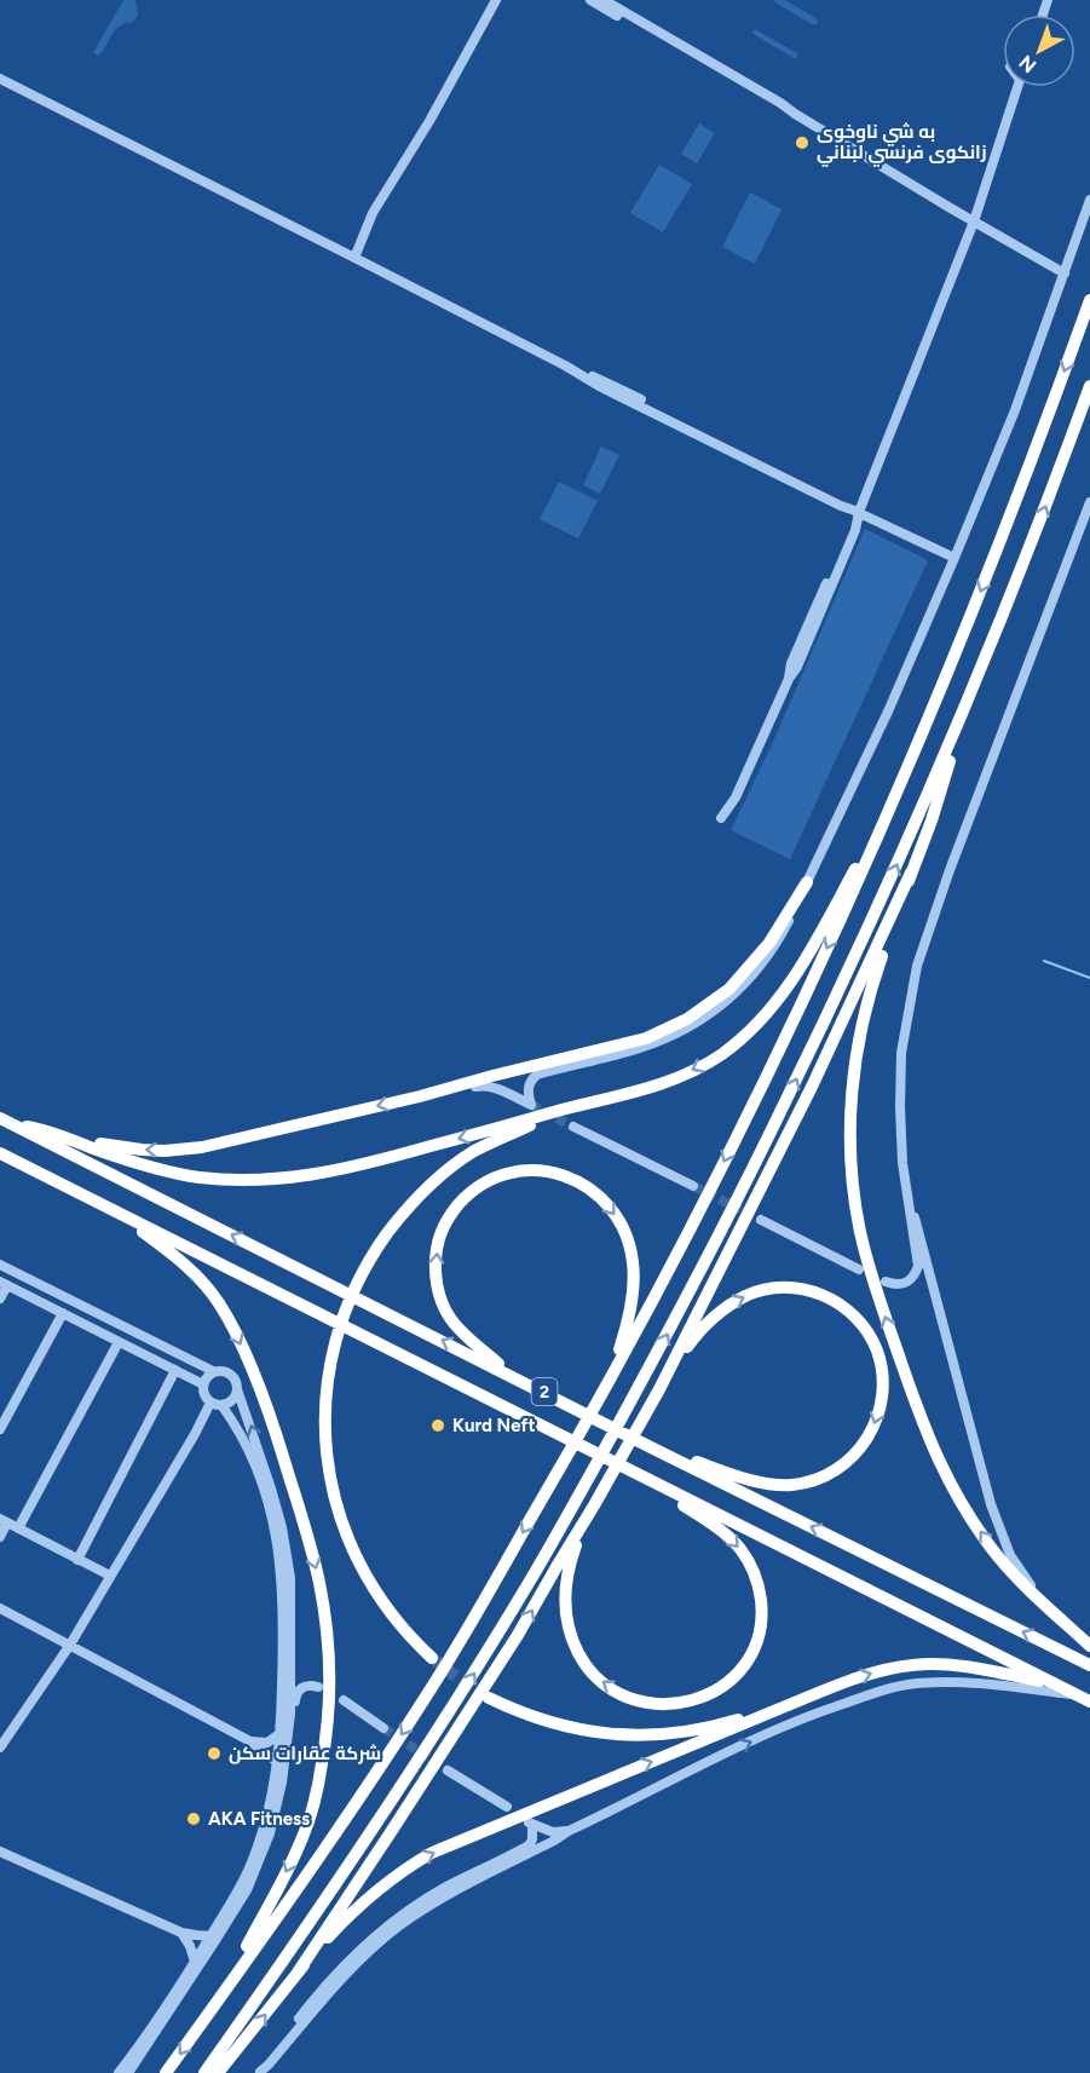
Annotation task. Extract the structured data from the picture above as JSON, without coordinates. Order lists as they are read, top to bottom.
{
  "streets": {
    "highway": ["2"]
  },
  "places": [
    "به شي ناوخوى زانكوى فرنسي لبناني",
    "Kurd Neft",
    "شركة عقارات سكن",
    "AKA Fitness"
  ],
  "north": "bottom left"
}
